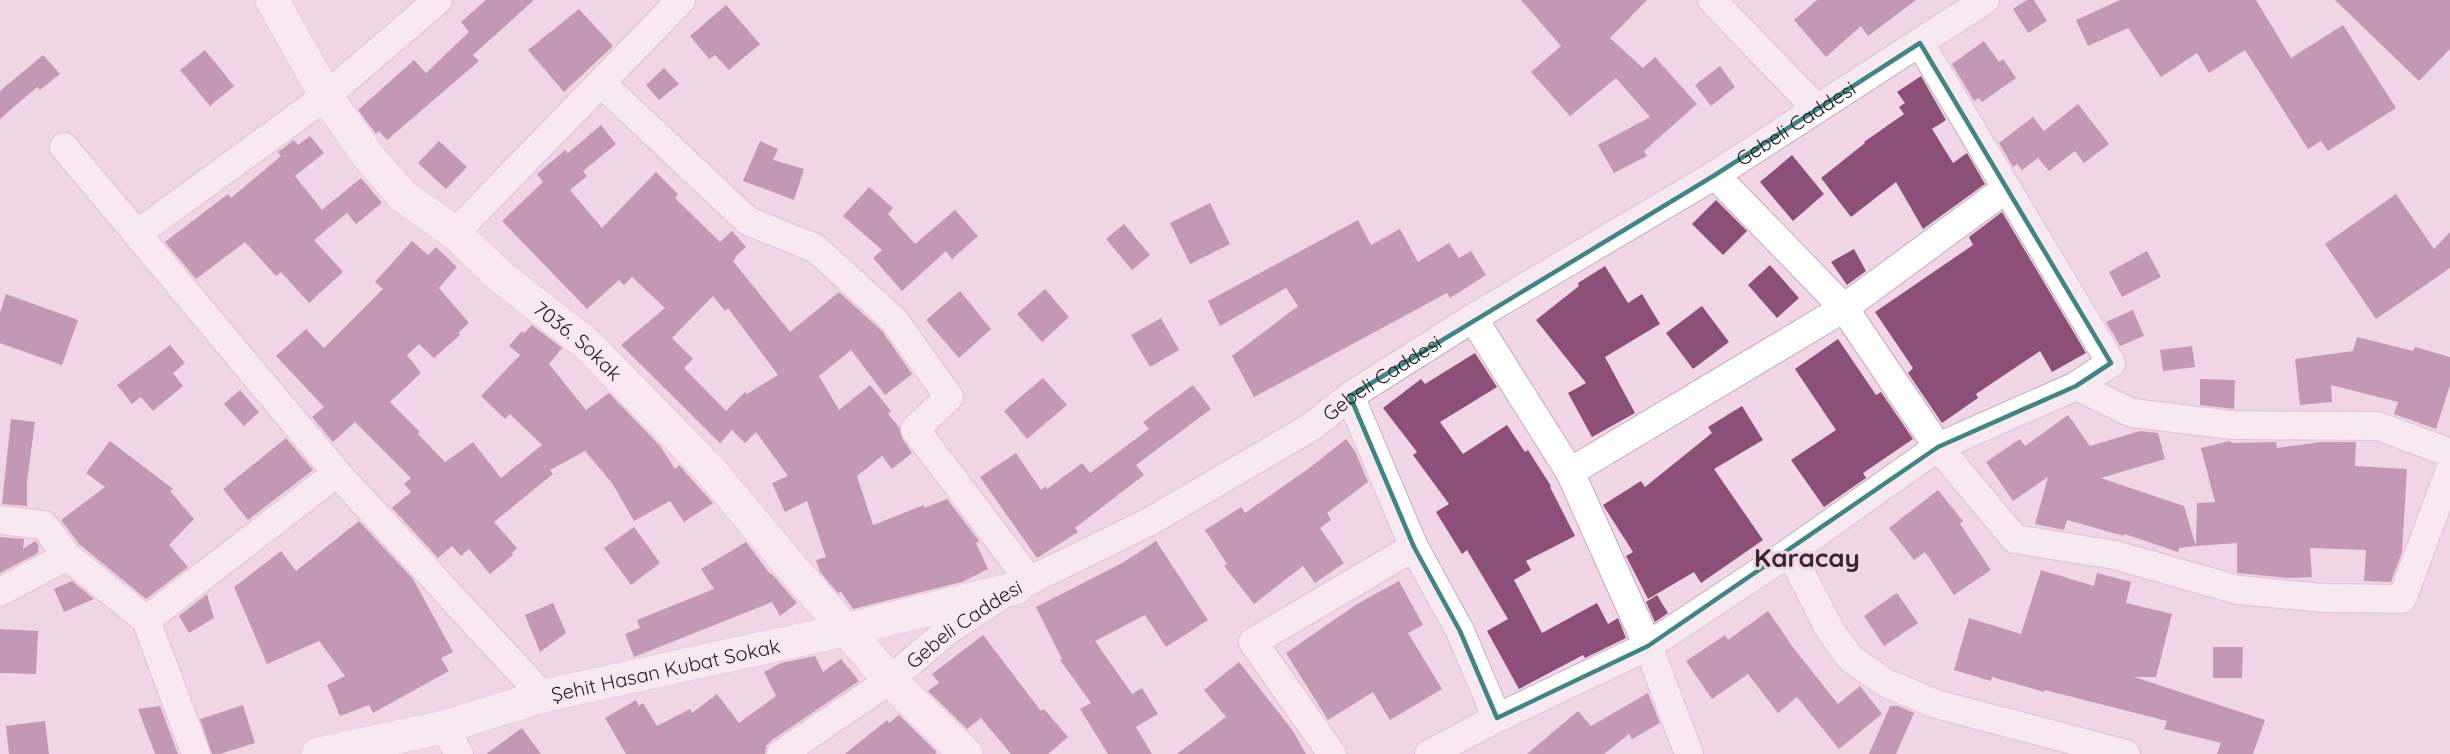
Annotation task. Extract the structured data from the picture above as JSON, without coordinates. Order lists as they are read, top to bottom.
{
  "streets": {
    "street": ["Gebeli Caddesi", "7036. Sokak", "Şehit Hasan Kubat Sokak"]
  },
  "crossings": [
    ["Gebeli Caddesi", "7036. Sokak"],
    ["Gebeli Caddesi", "Şehit Hasan Kubat Sokak"],
    ["7036. Sokak", "Şehit Hasan Kubat Sokak"]
  ],
  "districts": ["Karacay"]
}
